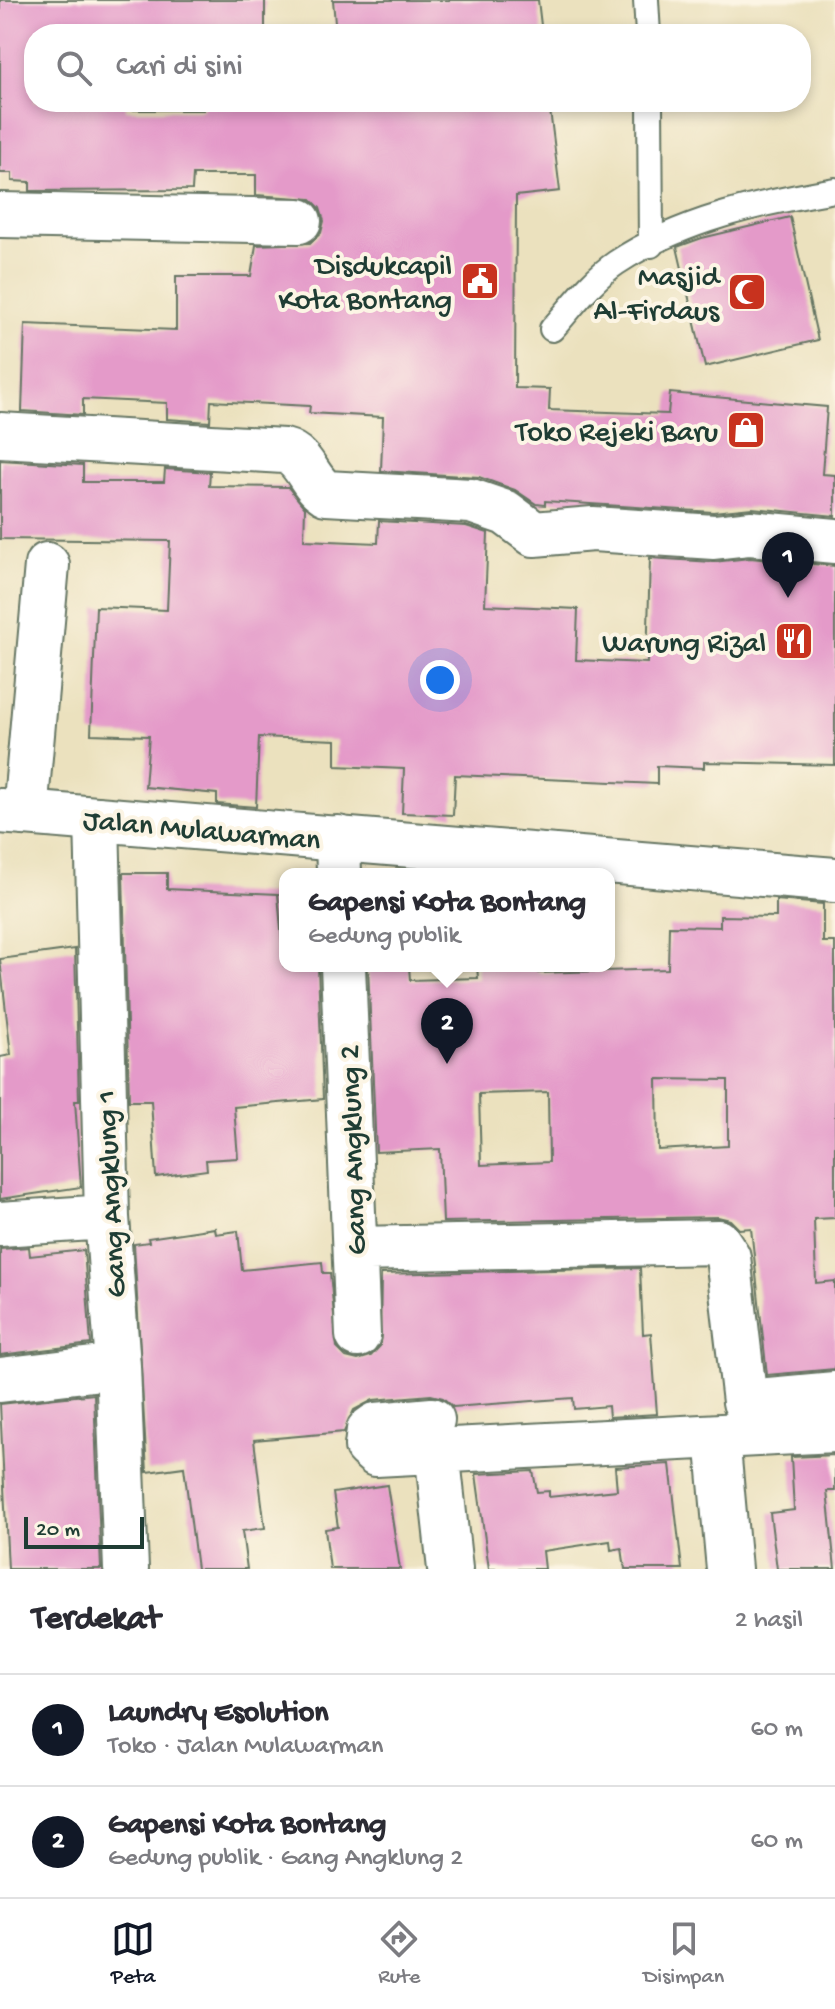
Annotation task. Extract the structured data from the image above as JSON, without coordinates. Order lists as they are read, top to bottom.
{
  "streets": {
    "street": ["Jalan Mulawarman", "Gang Angklung 2", "Gang Angklung 1"]
  },
  "crossings": [
    ["Jalan Mulawarman", "Gang Angklung 1"]
  ],
  "places": {
    "public building": ["Disdukcapil Kota Bontang"],
    "mosque": ["Masjid Al-Firdaus"],
    "shop": ["Toko Rejeki Baru"],
    "restaurant": ["Warung Rizal"]
  },
  "scale_bar": "20 m",
  "page": {
    "search": "Cari di sini",
    "pins": ["1", "2"],
    "popup": ["Gapensi Kota Bontang", "Gedung publik"],
    "scale": "20 m",
    "heading": ["Terdekat", "2 hasil"],
    "list": [
      {
        "mark": "1",
        "name": "Laundry Esolution",
        "note": "Toko · Jalan Mulawarman",
        "value": "60 m"
      },
      {
        "mark": "2",
        "name": "Gapensi Kota Bontang",
        "note": "Gedung publik · Gang Angklung 2",
        "value": "60 m"
      }
    ],
    "nav": ["Peta", "Rute", "Disimpan"]
  }
}
